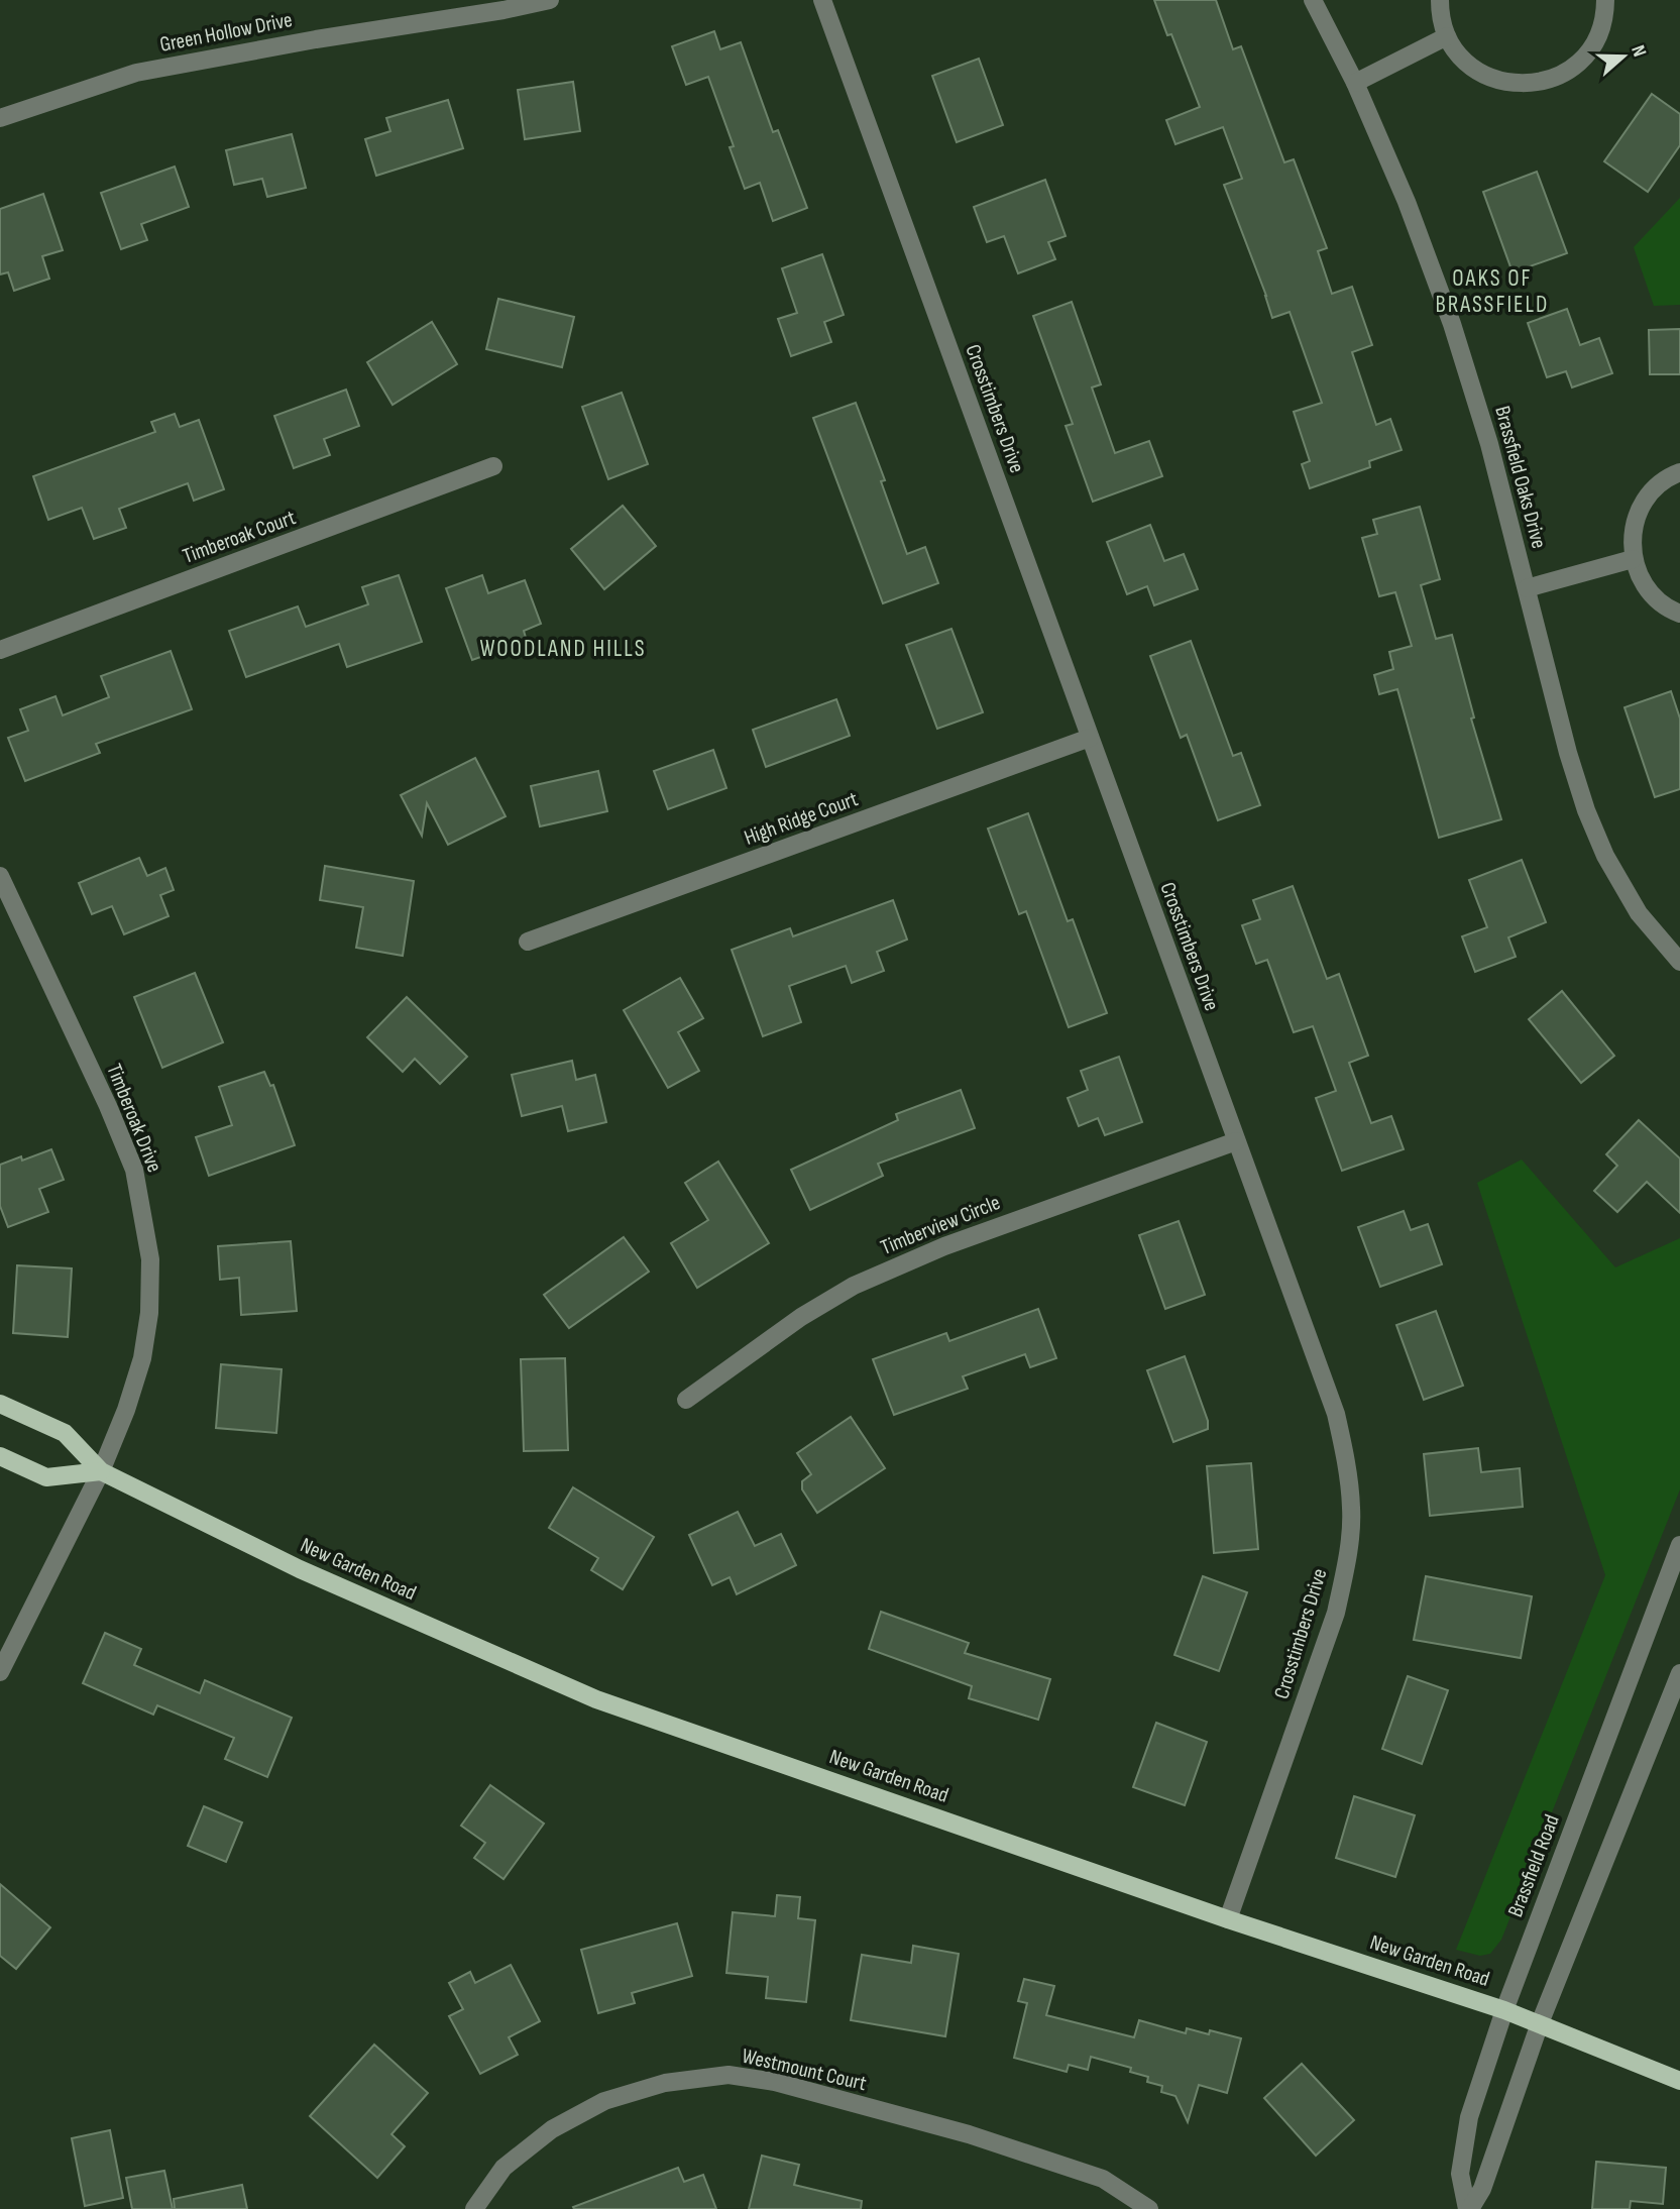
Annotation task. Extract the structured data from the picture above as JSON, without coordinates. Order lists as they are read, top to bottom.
{
  "streets": {
    "main road": ["New Garden Road"],
    "street": [
      "Green Hollow Drive",
      "Crosstimbers Drive",
      "Brassfield Oaks Drive",
      "Timberoak Court",
      "High Ridge Court",
      "Timberoak Drive",
      "Timberview Circle",
      "Brassfield Road",
      "Westmount Court"
    ]
  },
  "crossings": [
    ["Crosstimbers Drive", "High Ridge Court"],
    ["Crosstimbers Drive", "Timberview Circle"],
    ["Crosstimbers Drive", "New Garden Road"],
    ["Timberoak Drive", "New Garden Road"],
    ["New Garden Road", "Brassfield Road"]
  ],
  "districts": ["OAKS OF BRASSFIELD", "WOODLAND HILLS"],
  "north": "right"
}
